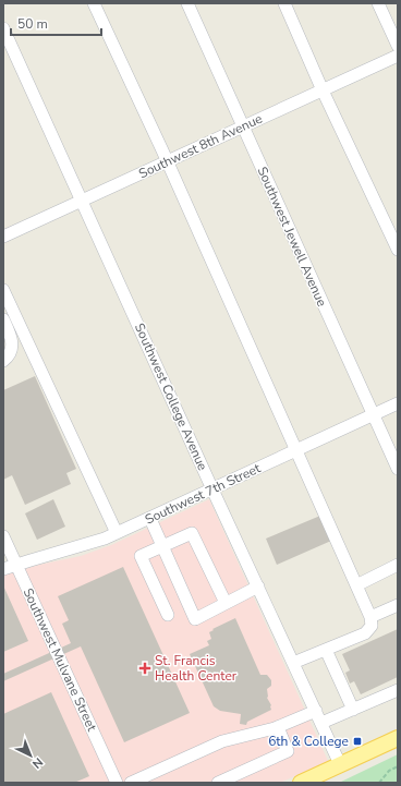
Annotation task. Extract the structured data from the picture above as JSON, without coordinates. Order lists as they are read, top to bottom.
{
  "streets": {
    "street": [
      "Southwest 8th Avenue",
      "Southwest Jewell Avenue",
      "Southwest College Avenue",
      "Southwest 7th Street",
      "Southwest Mulvane Street"
    ]
  },
  "crossings": [
    ["Southwest 8th Avenue", "Southwest Jewell Avenue"],
    ["Southwest 8th Avenue", "Southwest College Avenue"],
    ["Southwest Jewell Avenue", "Southwest 7th Street"],
    ["Southwest College Avenue", "Southwest 7th Street"],
    ["Southwest 7th Street", "Southwest Mulvane Street"]
  ],
  "places": {
    "health": ["St. Francis Health Center"],
    "transit": ["6th & College"]
  },
  "scale_bar": "50 m",
  "north": "bottom right"
}
